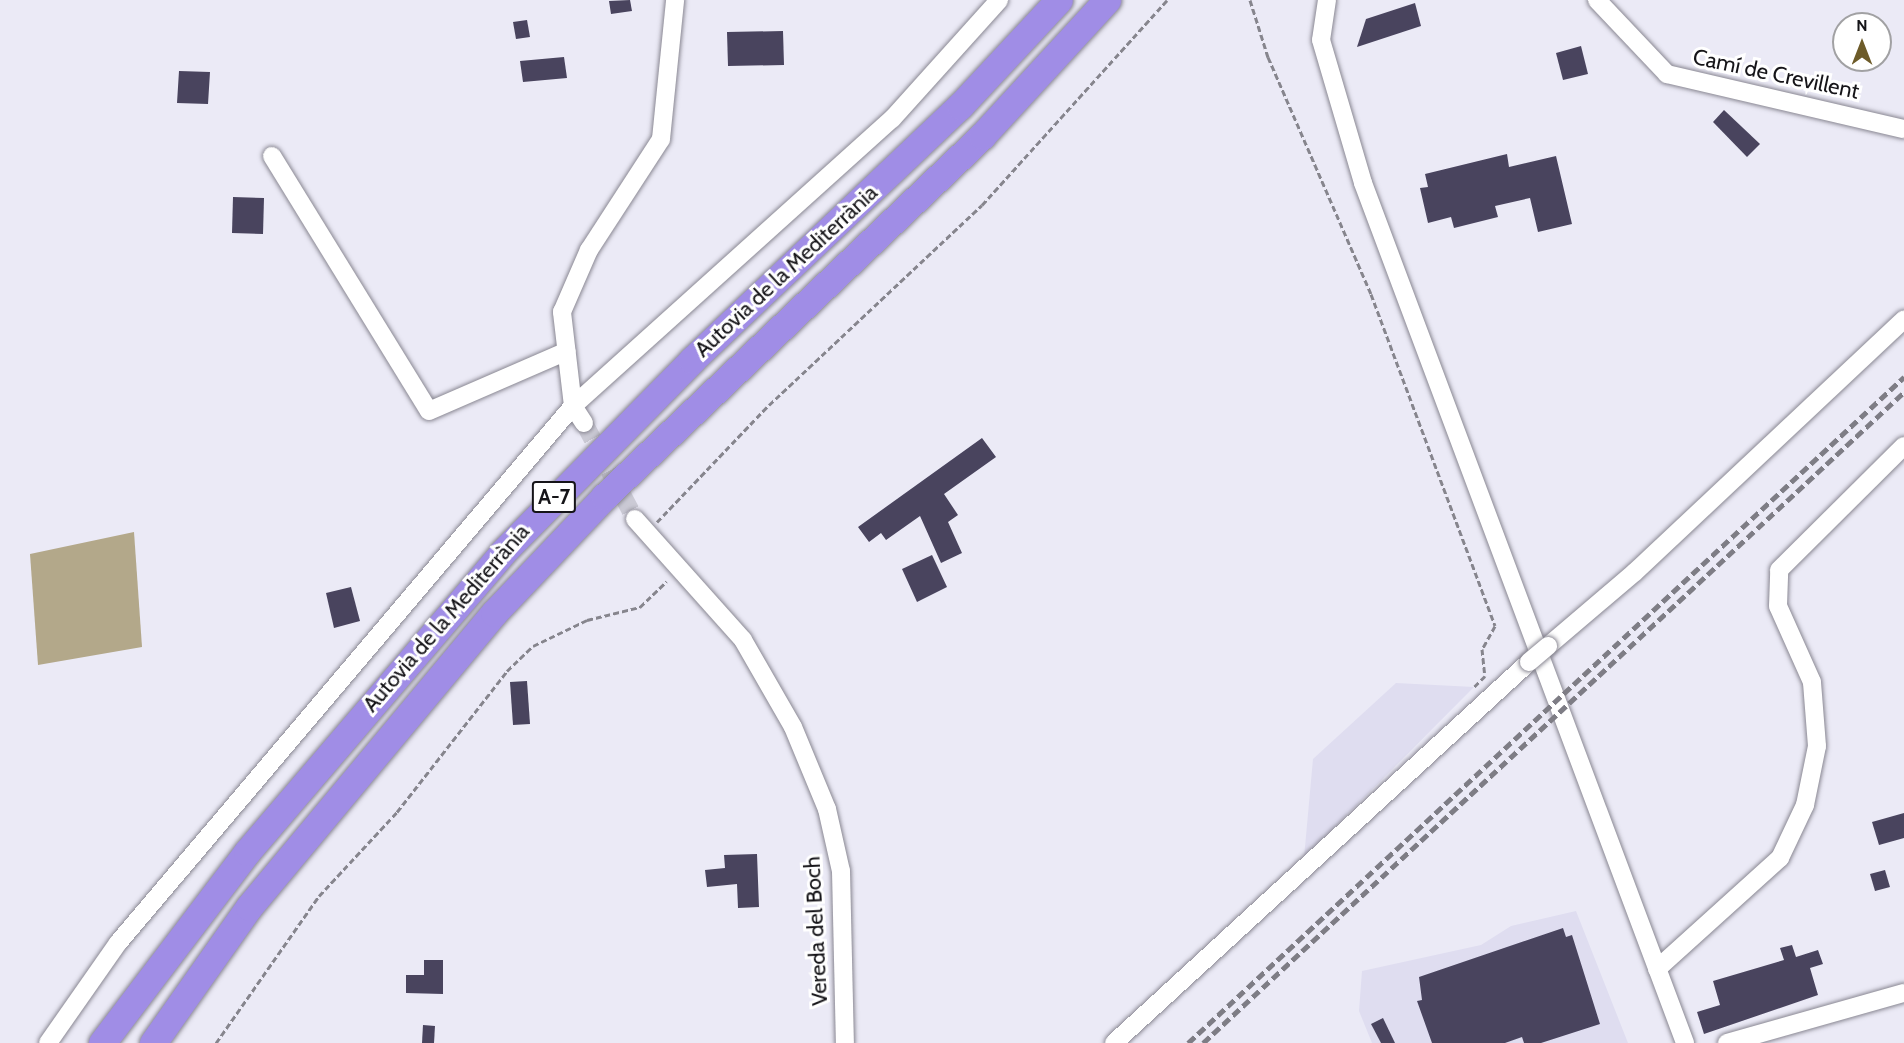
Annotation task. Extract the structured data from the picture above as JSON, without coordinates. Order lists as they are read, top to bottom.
{
  "streets": {
    "highway": ["Autovia de la Mediterrània", "A-7"],
    "street": ["Camí de Crevillent", "Vereda del Boch"]
  },
  "north": "top"
}
